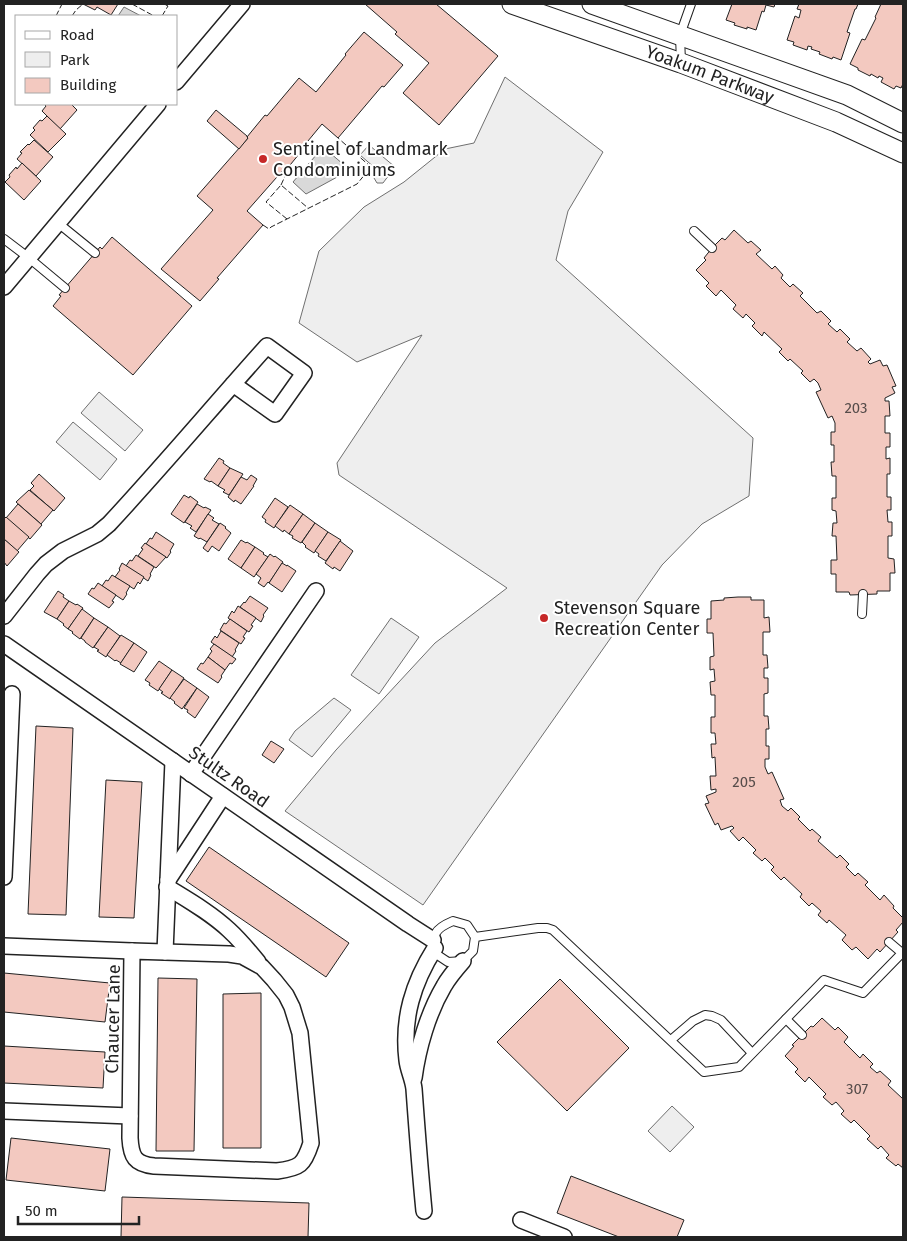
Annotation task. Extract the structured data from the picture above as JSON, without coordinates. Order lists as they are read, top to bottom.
{
  "streets": {
    "street": ["Yoakum Parkway", "Stultz Road", "Chaucer Lane"]
  },
  "places": ["Sentinel of Landmark Condominiums", "Stevenson Square Recreation Center"],
  "house_numbers": ["203", "205", "307"],
  "legend": ["Road", "Park", "Building"],
  "scale_bar": "50 m"
}
